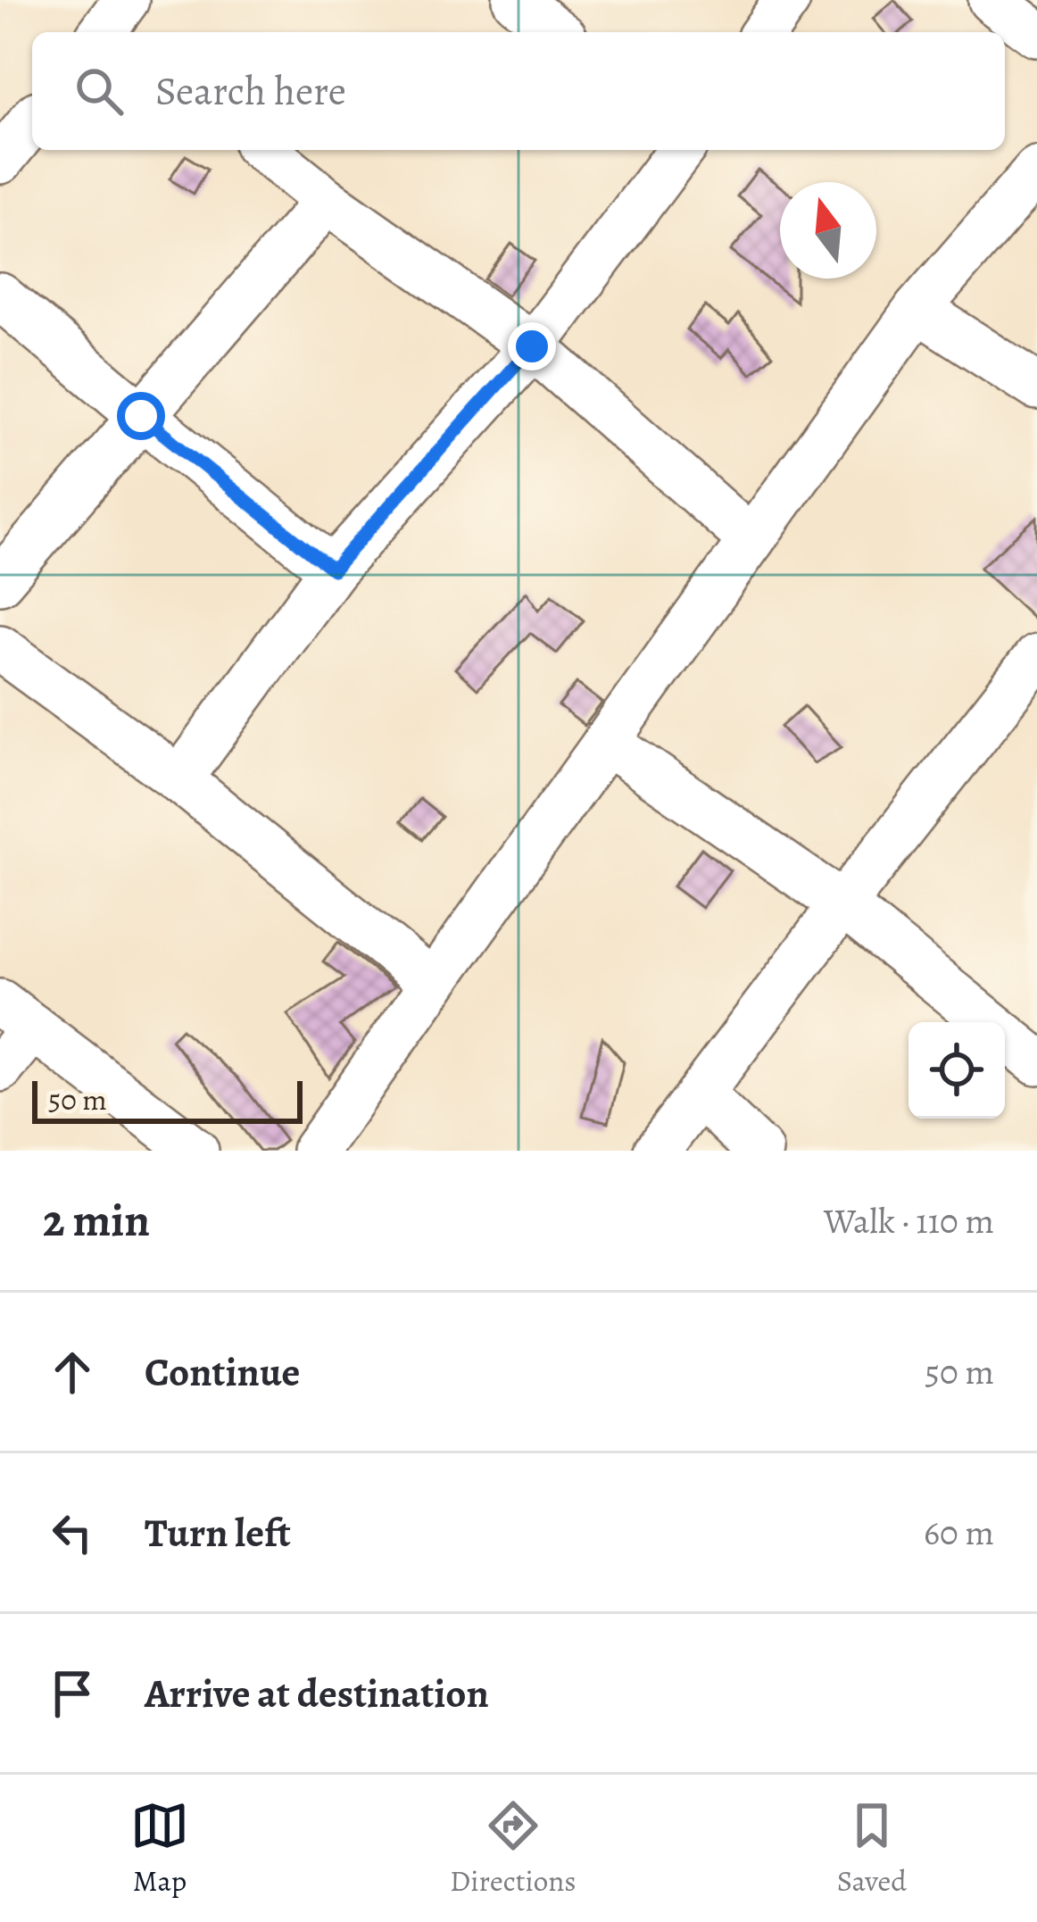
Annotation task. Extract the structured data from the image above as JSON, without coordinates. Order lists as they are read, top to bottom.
{
  "scale_bar": "50 m",
  "north": "top",
  "page": {
    "search": "Search here",
    "scale": "50 m",
    "heading": ["2 min", "Walk · 110 m"],
    "list": [
      ["Continue", "50 m"],
      ["Turn left", "60 m"],
      "Arrive at destination"
    ],
    "nav": ["Map", "Directions", "Saved"]
  }
}
